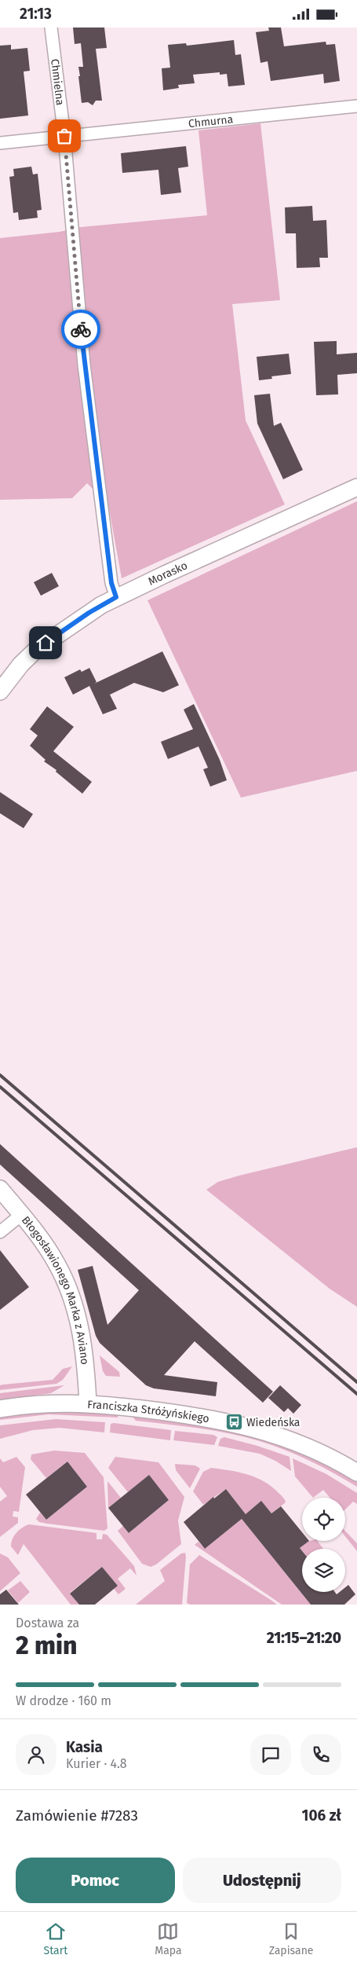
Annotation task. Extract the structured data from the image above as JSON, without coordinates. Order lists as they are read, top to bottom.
{
  "streets": {
    "street": [
      "Chmielna",
      "Chmurna",
      "Morasko",
      "Błogosławionego Marka z Aviano",
      "Franciszka Stróżyńskiego"
    ]
  },
  "crossings": [
    ["Chmielna", "Chmurna"],
    ["Chmielna", "Morasko"],
    ["Błogosławionego Marka z Aviano", "Franciszka Stróżyńskiego"]
  ],
  "places": {
    "bus stop": ["Wiedeńska"]
  },
  "page": {
    "status": "21:13",
    "heading": ["2 min", "Dostawa za", "21:15–21:20"],
    "panel": [
      "Kasia",
      "Kurier · 4.8",
      "Zamówienie #7283",
      "106 zł"
    ],
    "bar": "W drodze · 160 m",
    "buttons": ["Pomoc", "Udostępnij"],
    "tabs": ["Start", "Mapa", "Zapisane"]
  }
}
